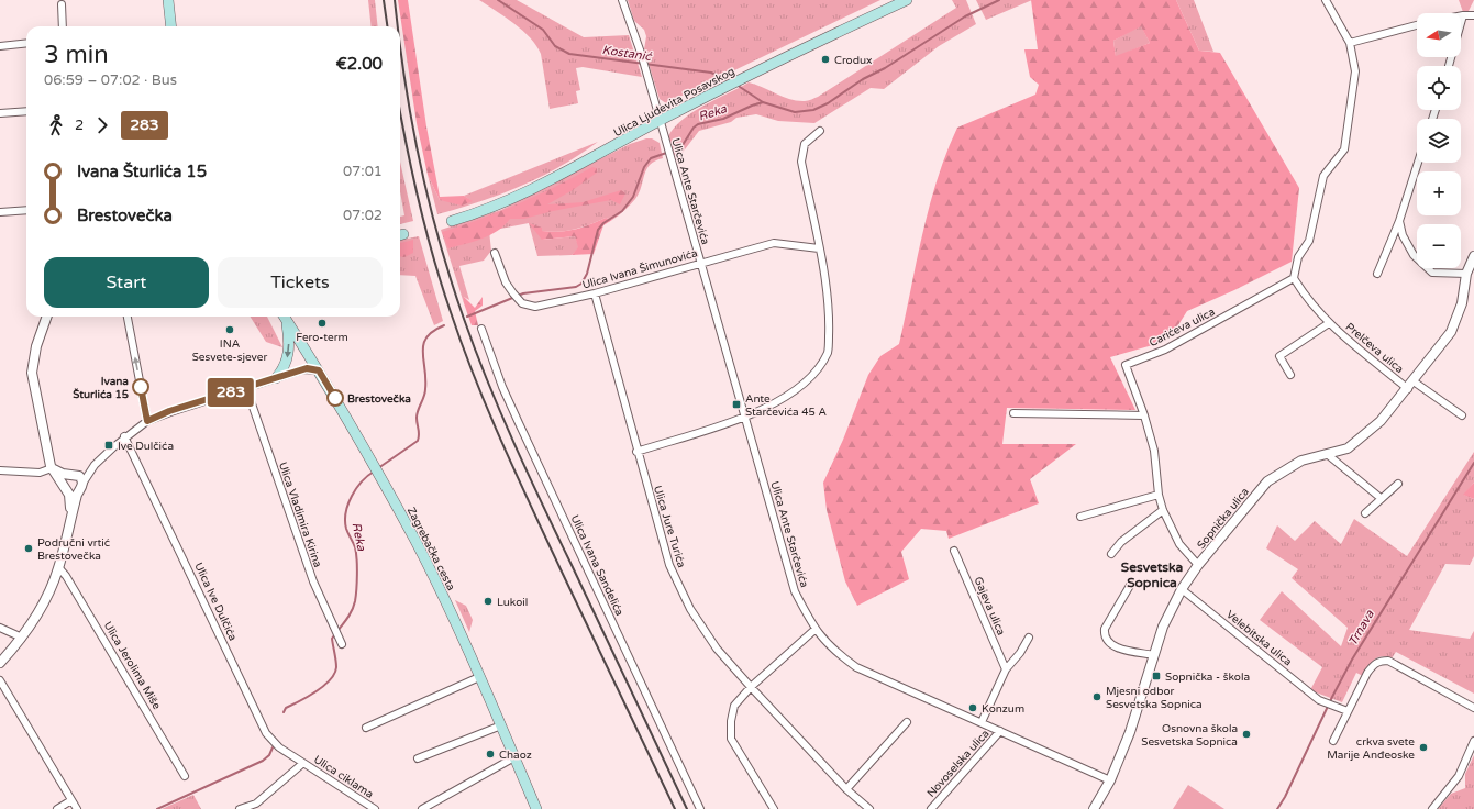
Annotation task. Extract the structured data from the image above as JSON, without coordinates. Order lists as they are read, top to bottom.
{
  "streets": {
    "main road": ["Ulica Ljudevita Posavskog", "Zagrebačka cesta"],
    "street": [
      "Ulica Ante Starčevića",
      "Ulica Ivana Šimunovića",
      "Carićeva ulica",
      "Prelčeva ulica",
      "Ulica Vladimira Kirina",
      "Sopnička ulica",
      "Ulica Jure Turića",
      "Ulica Ivana Sandelića",
      "Ulica Ive Dulčića",
      "Gajeva ulica",
      "Velebitska ulica",
      "Ulica Jerolima Miše",
      "Novoselska ulica",
      "Ulica ciklama"
    ]
  },
  "crossings": [
    ["Ulica Ljudevita Posavskog", "Ulica Ante Starčevića"],
    ["Ulica Ante Starčevića", "Ulica Ivana Šimunovića"],
    ["Ulica Ante Starčevića", "Sopnička ulica"],
    ["Ulica Ante Starčevića", "Novoselska ulica"],
    ["Ulica Ivana Šimunovića", "Ulica Jure Turića"],
    ["Carićeva ulica", "Prelčeva ulica"],
    ["Carićeva ulica", "Sopnička ulica"],
    ["Prelčeva ulica", "Sopnička ulica"],
    ["Sopnička ulica", "Velebitska ulica"],
    ["Ulica Ive Dulčića", "Ulica ciklama"]
  ],
  "districts": ["Sesvetska Sopnica"],
  "water": ["Kostanić", "Reka", "Trnava"],
  "places": {
    "other": [
      "Crodux",
      "Fero-term",
      "INA Sesvete-sjever",
      "Ivana Šturlića 15",
      "Brestovečka",
      "Područni vrtić Brestovečka",
      "Lukoil",
      "Mjesni odbor Sesvetska Sopnica",
      "Konzum",
      "Osnovna škola Sesvetska Sopnica",
      "crkva svete Marije Anđeoske",
      "Chaoz"
    ],
    "transit": ["Ante Starčevića 45 A", "Ive Dulčića", "Sopnička - škola"]
  },
  "lines": ["bus line 283"],
  "north": "left",
  "page": {
    "on_map": "283",
    "map_buttons": ["+", "−"],
    "heading": ["3 min", "06:59 – 07:02 · Bus", "€2.00"],
    "legs": ["2", "283"],
    "list": [
      {
        "name": "Ivana Šturlića 15",
        "value": "07:01"
      },
      {
        "name": "Brestovečka",
        "value": "07:02"
      }
    ],
    "buttons": ["Start", "Tickets"]
  }
}
